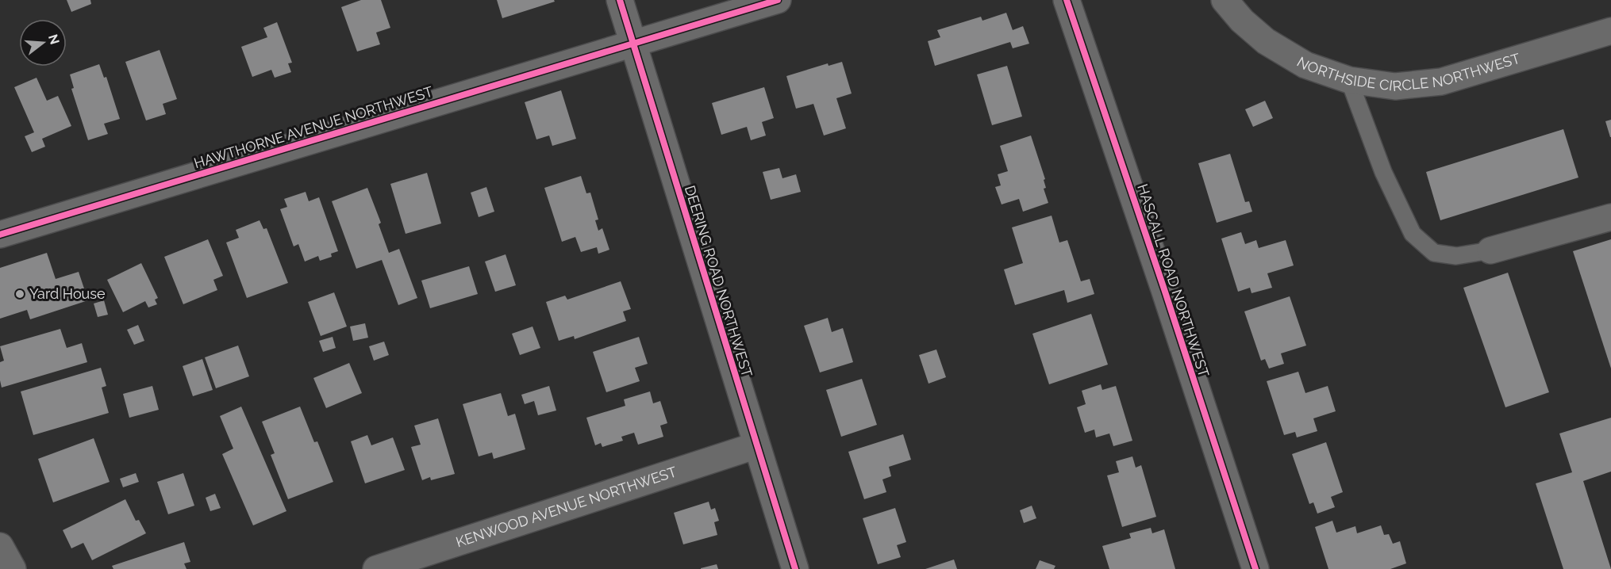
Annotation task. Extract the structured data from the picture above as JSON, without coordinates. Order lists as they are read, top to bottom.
{
  "streets": {
    "street": [
      "NORTHSIDE CIRCLE NORTHWEST",
      "HAWTHORNE AVENUE NORTHWEST",
      "HASCALL ROAD NORTHWEST",
      "DEERING ROAD NORTHWEST",
      "KENWOOD AVENUE NORTHWEST"
    ]
  },
  "crossings": [
    ["HAWTHORNE AVENUE NORTHWEST", "DEERING ROAD NORTHWEST"],
    ["DEERING ROAD NORTHWEST", "KENWOOD AVENUE NORTHWEST"]
  ],
  "places": ["Yard House"],
  "north": "right"
}
